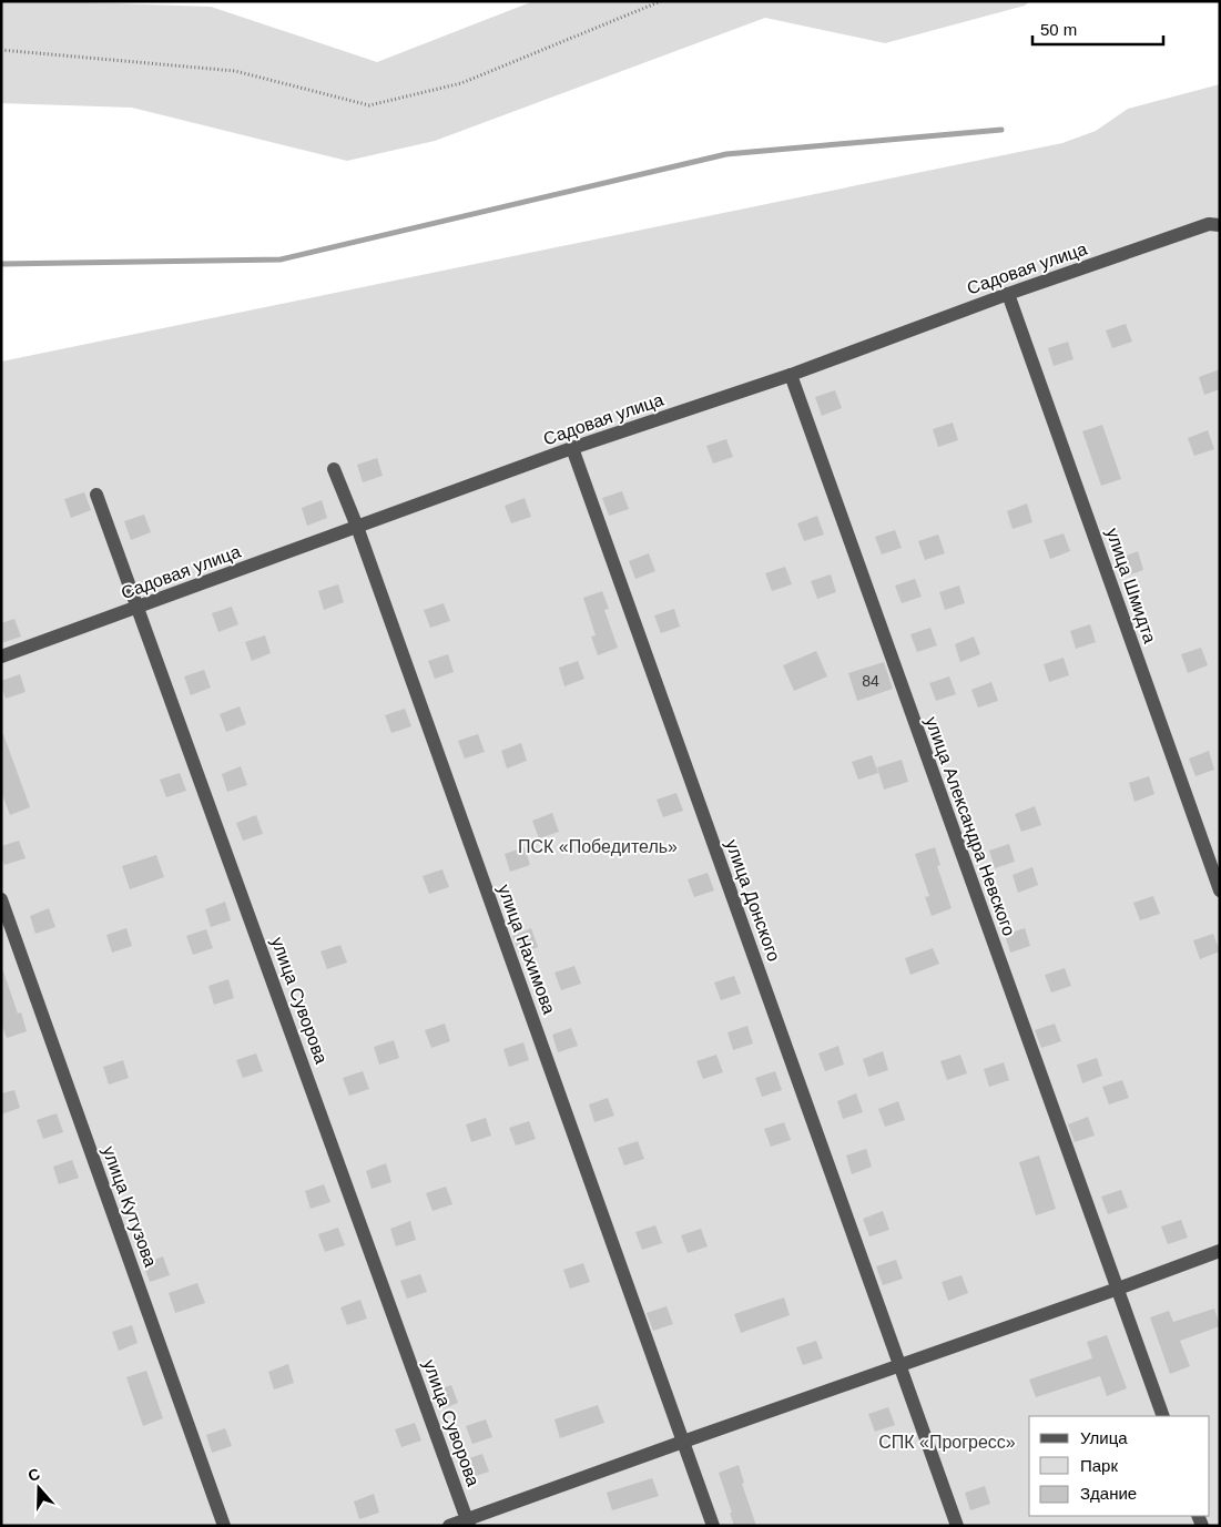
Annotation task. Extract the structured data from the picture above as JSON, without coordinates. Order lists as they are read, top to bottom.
{
  "streets": {
    "street": [
      "Садовая улица",
      "улица Шмидта",
      "улица Александра Невского",
      "улица Донского",
      "улица Нахимова",
      "улица Суворова",
      "улица Кутузова"
    ]
  },
  "crossings": [
    ["Садовая улица", "улица Шмидта"],
    ["Садовая улица", "улица Александра Невского"],
    ["Садовая улица", "улица Донского"],
    ["Садовая улица", "улица Нахимова"],
    ["Садовая улица", "улица Суворова"]
  ],
  "parks": ["ПСК «Победитель»", "СПК «Прогресс»"],
  "house_numbers": ["84"],
  "legend": ["Улица", "Парк", "Здание"],
  "scale_bar": "50 m",
  "north": "top"
}
